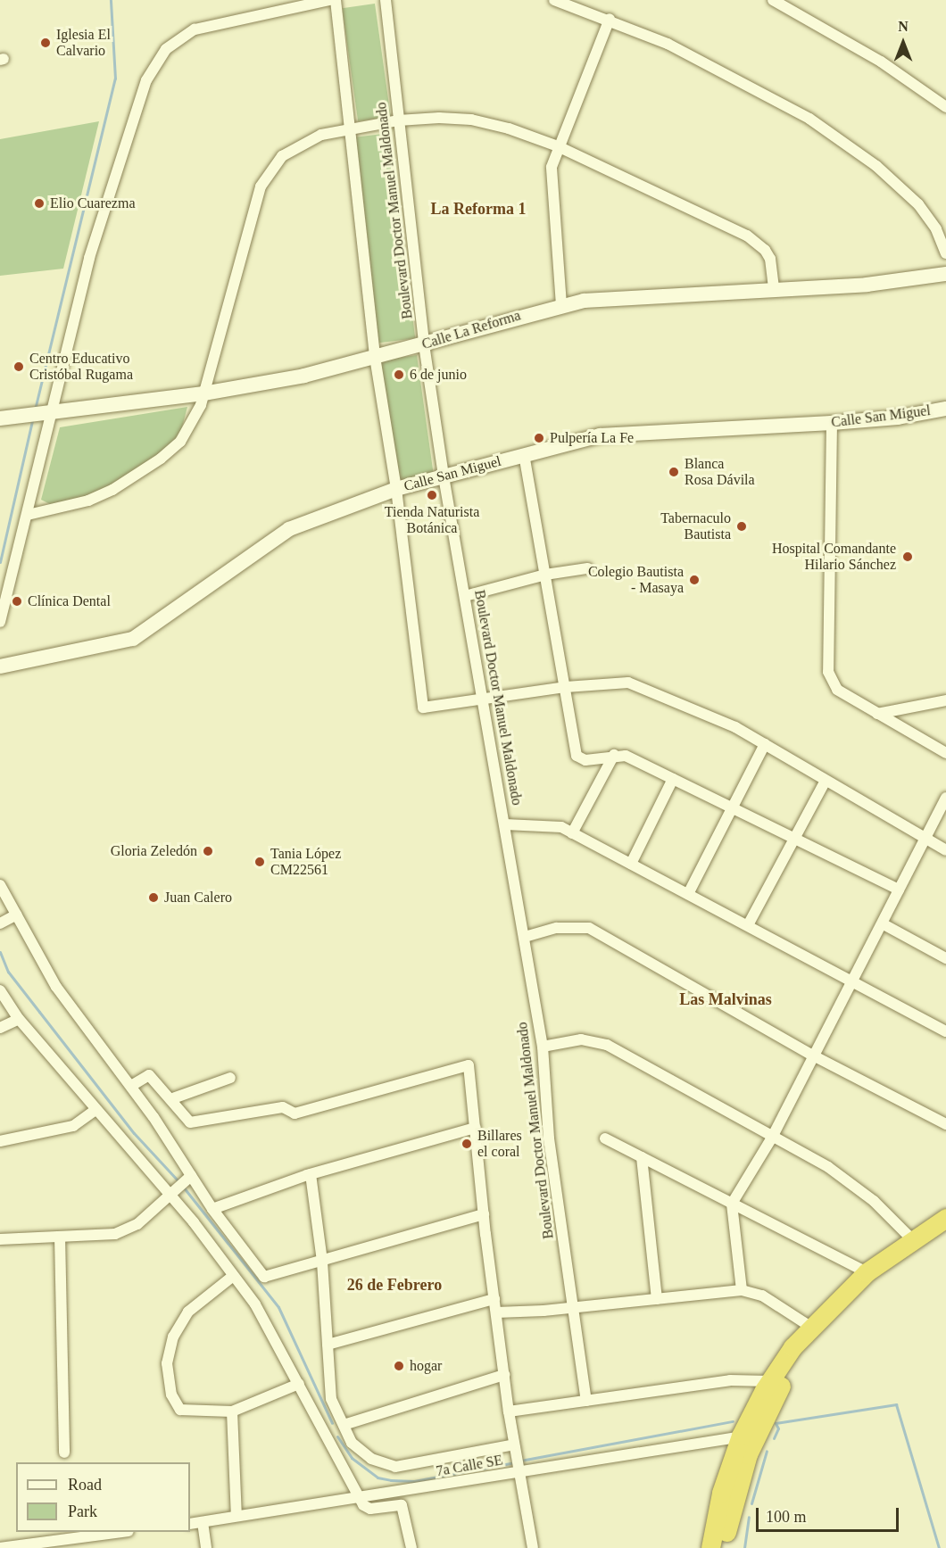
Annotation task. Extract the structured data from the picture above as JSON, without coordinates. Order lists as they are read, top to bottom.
{
  "streets": {
    "street": [
      "Boulevard Doctor Manuel Maldonado",
      "Calle La Reforma",
      "Calle San Miguel",
      "7a Calle SE"
    ]
  },
  "crossings": [
    ["Boulevard Doctor Manuel Maldonado", "Calle La Reforma"],
    ["Boulevard Doctor Manuel Maldonado", "Calle San Miguel"]
  ],
  "districts": ["La Reforma 1", "Las Malvinas", "26 de Febrero"],
  "places": [
    "Iglesia El Calvario",
    "Elio Cuarezma",
    "Centro Educativo Cristóbal Rugama",
    "6 de junio",
    "Pulpería La Fe",
    "Blanca Rosa Dávila",
    "Tienda Naturista Botánica",
    "Tabernaculo Bautista",
    "Hospital Comandante Hilario Sánchez",
    "Colegio Bautista - Masaya",
    "Clínica Dental",
    "Gloria Zeledón",
    "Tania López CM22561",
    "Juan Calero",
    "Billares el coral",
    "hogar"
  ],
  "legend": ["Road", "Park"],
  "scale_bar": "100 m",
  "north": "top"
}
